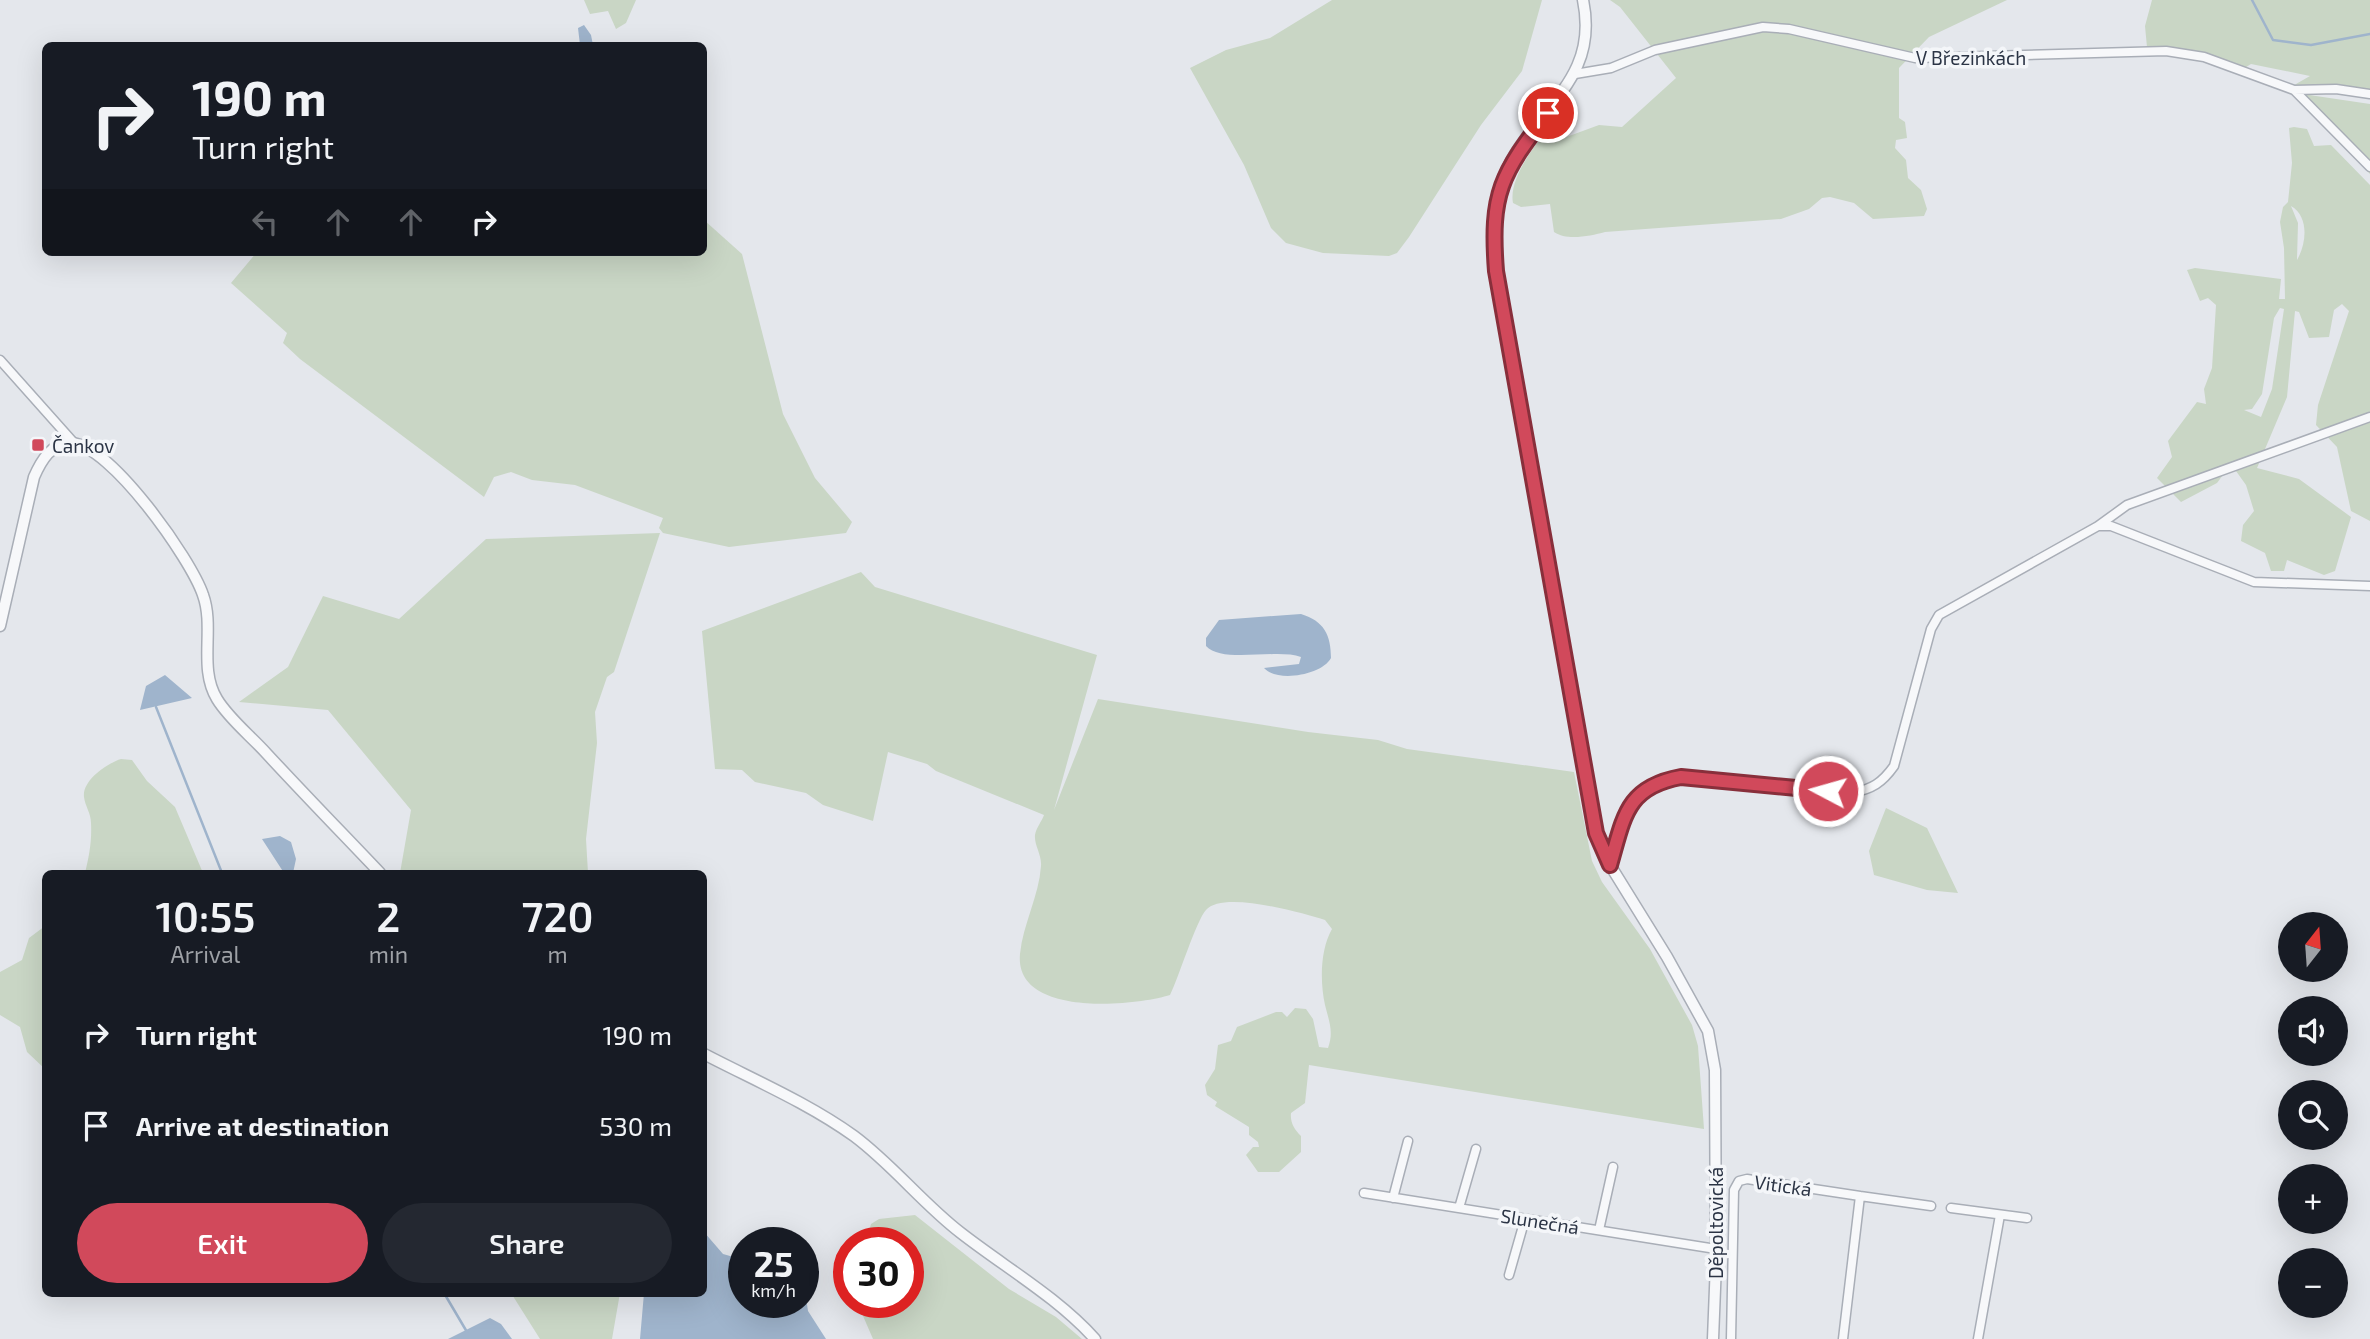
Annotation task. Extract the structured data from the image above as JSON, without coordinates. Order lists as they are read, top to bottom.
{
  "streets": {
    "street": [
      "V Březinkách",
      "Vitická",
      "Slunečná",
      "Děpoltovická"
    ]
  },
  "crossings": [
    ["V Březinkách", "Děpoltovická"],
    ["Slunečná", "Děpoltovická"]
  ],
  "places": {
    "transit": ["Čankov"]
  },
  "north": "top",
  "page": {
    "turn": ["190 m", "Turn right"],
    "eta": [
      "10:55",
      "Arrival",
      "2",
      "min",
      "720",
      "m"
    ],
    "map_buttons": ["+", "−"],
    "list": [
      {
        "name": "Turn right",
        "value": "190 m"
      },
      {
        "name": "Arrive at destination",
        "value": "530 m"
      }
    ],
    "buttons": ["Exit", "Share"],
    "speed": "25 km/h",
    "limit": "30"
  }
}
